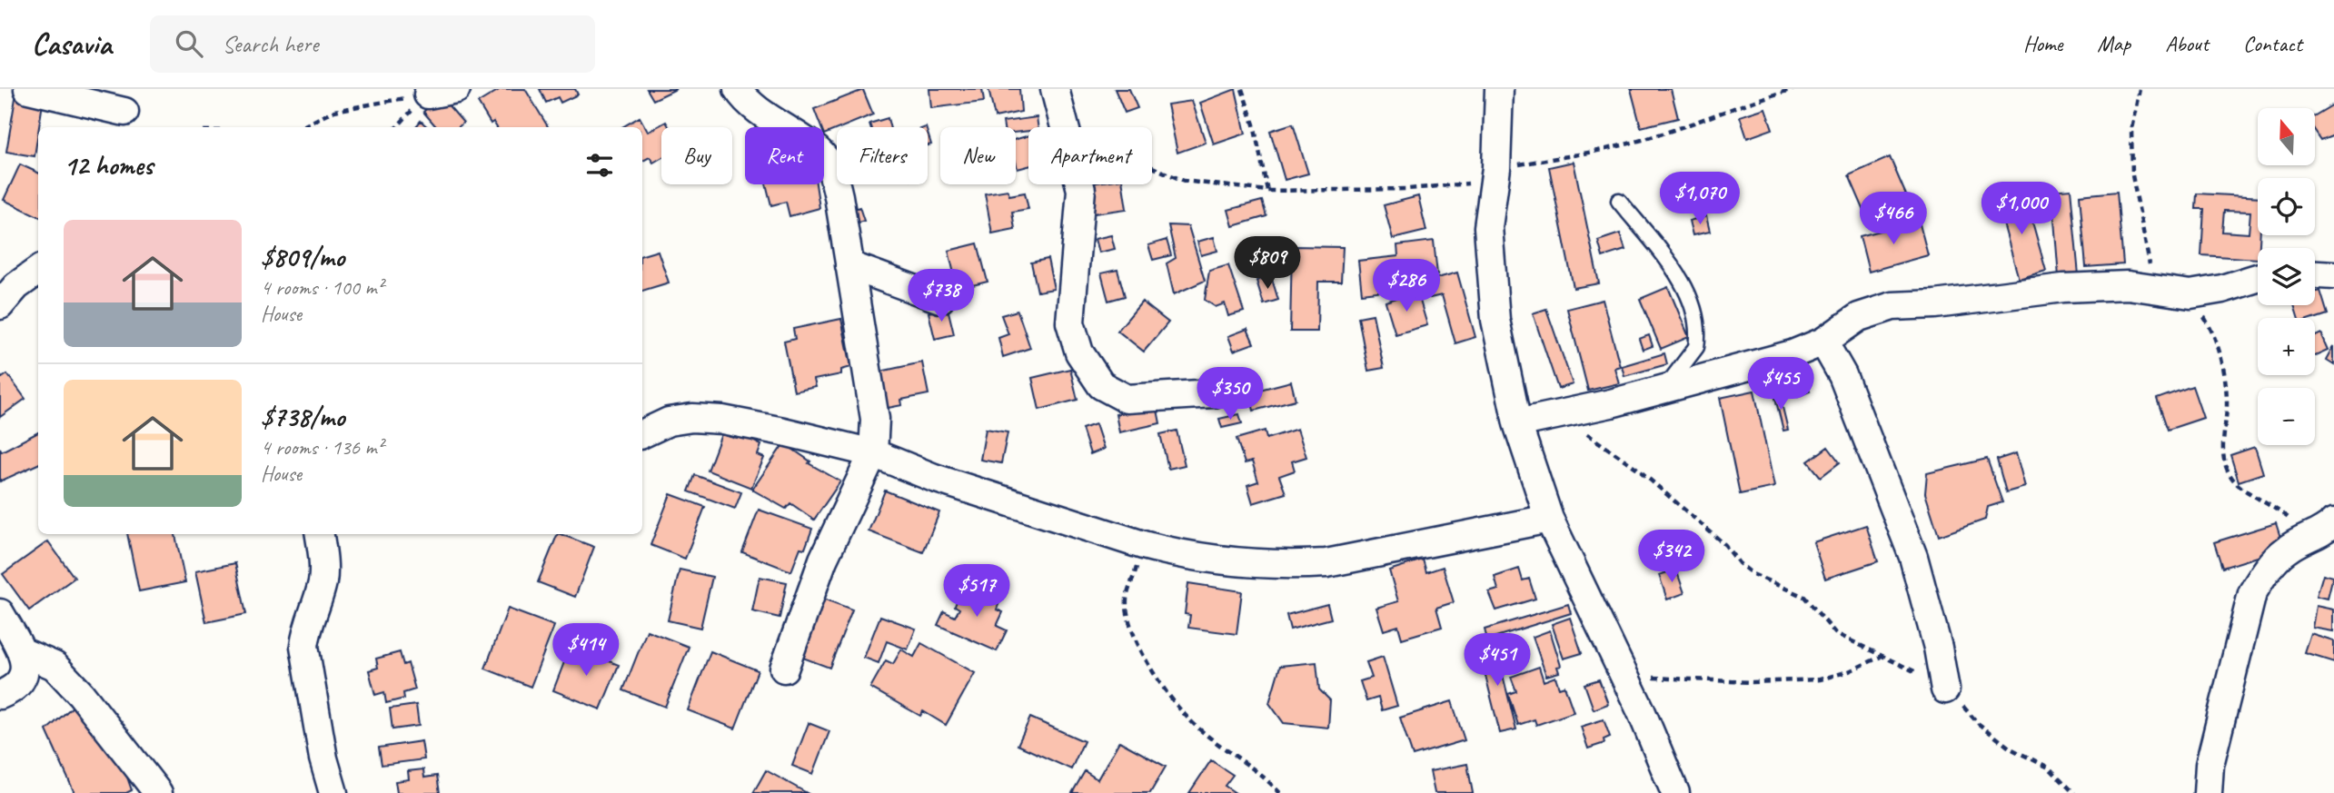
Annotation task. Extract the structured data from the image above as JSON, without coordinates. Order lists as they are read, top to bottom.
{
  "north": "top",
  "page": {
    "header": "Casavia",
    "search": "Search here",
    "nav": [
      "Home",
      "Map",
      "About",
      "Contact"
    ],
    "map_buttons": ["+", "−"],
    "chip": [
      "Buy",
      "Rent",
      "Filters",
      "New",
      "Apartment"
    ],
    "heading": "12 homes",
    "price": [
      "$1,070",
      "$1,000",
      "$466",
      "$809",
      "$286",
      "$738",
      "$455",
      "$350",
      "$342",
      "$517",
      "$414",
      "$451"
    ],
    "list": [
      {
        "name": "$809/mo",
        "note": "4 rooms · 100 m² · House"
      },
      {
        "name": "$738/mo",
        "note": "4 rooms · 136 m² · House"
      }
    ]
  }
}
